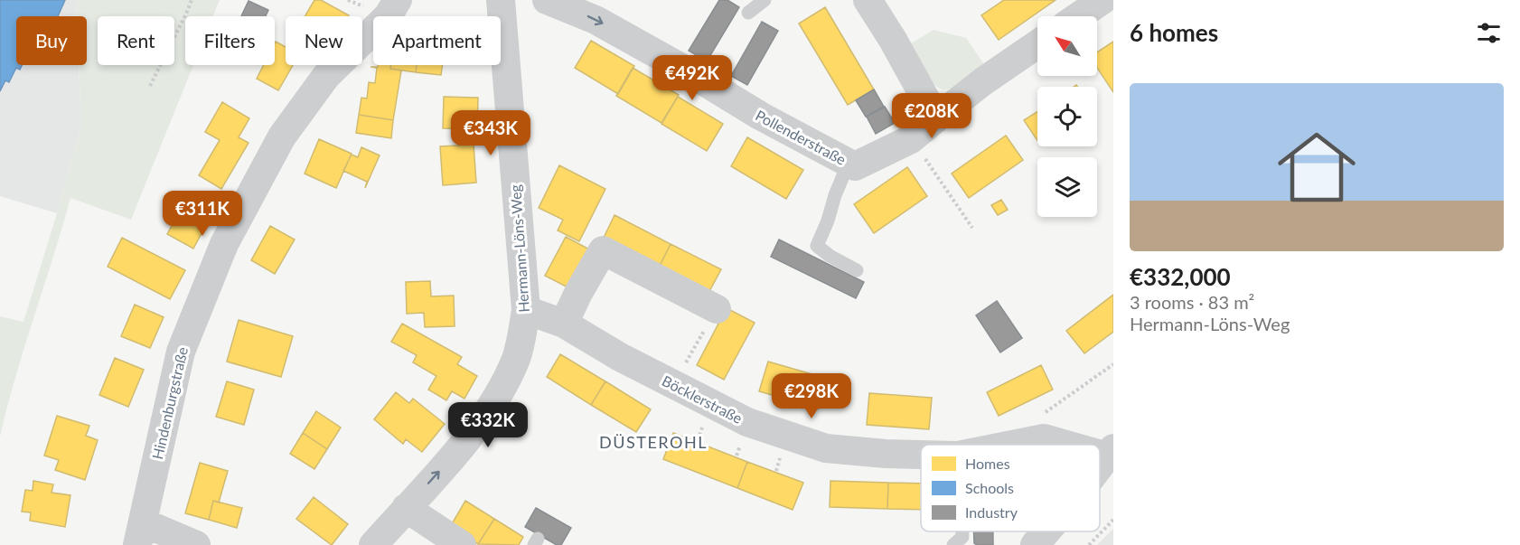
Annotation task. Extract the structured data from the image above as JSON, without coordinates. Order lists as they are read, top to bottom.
{
  "streets": {
    "street": [
      "Pollenderstraße",
      "Hermann-Löns-Weg",
      "Böcklerstraße",
      "Hindenburgstraße"
    ]
  },
  "crossings": [
    ["Hermann-Löns-Weg", "Böcklerstraße"]
  ],
  "one_way": ["Pollenderstraße", "Hermann-Löns-Weg"],
  "districts": ["DÜSTEROHL"],
  "legend": ["Homes", "Schools", "Industry"],
  "north": "top left",
  "page": {
    "heading": "6 homes",
    "chip": [
      "Buy",
      "Rent",
      "Filters",
      "New",
      "Apartment"
    ],
    "price": [
      "€492K",
      "€208K",
      "€343K",
      "€311K",
      "€298K",
      "€332K"
    ],
    "list": [
      {
        "name": "€332,000",
        "note": "3 rooms · 83 m² · Hermann-Löns-Weg"
      }
    ]
  }
}
